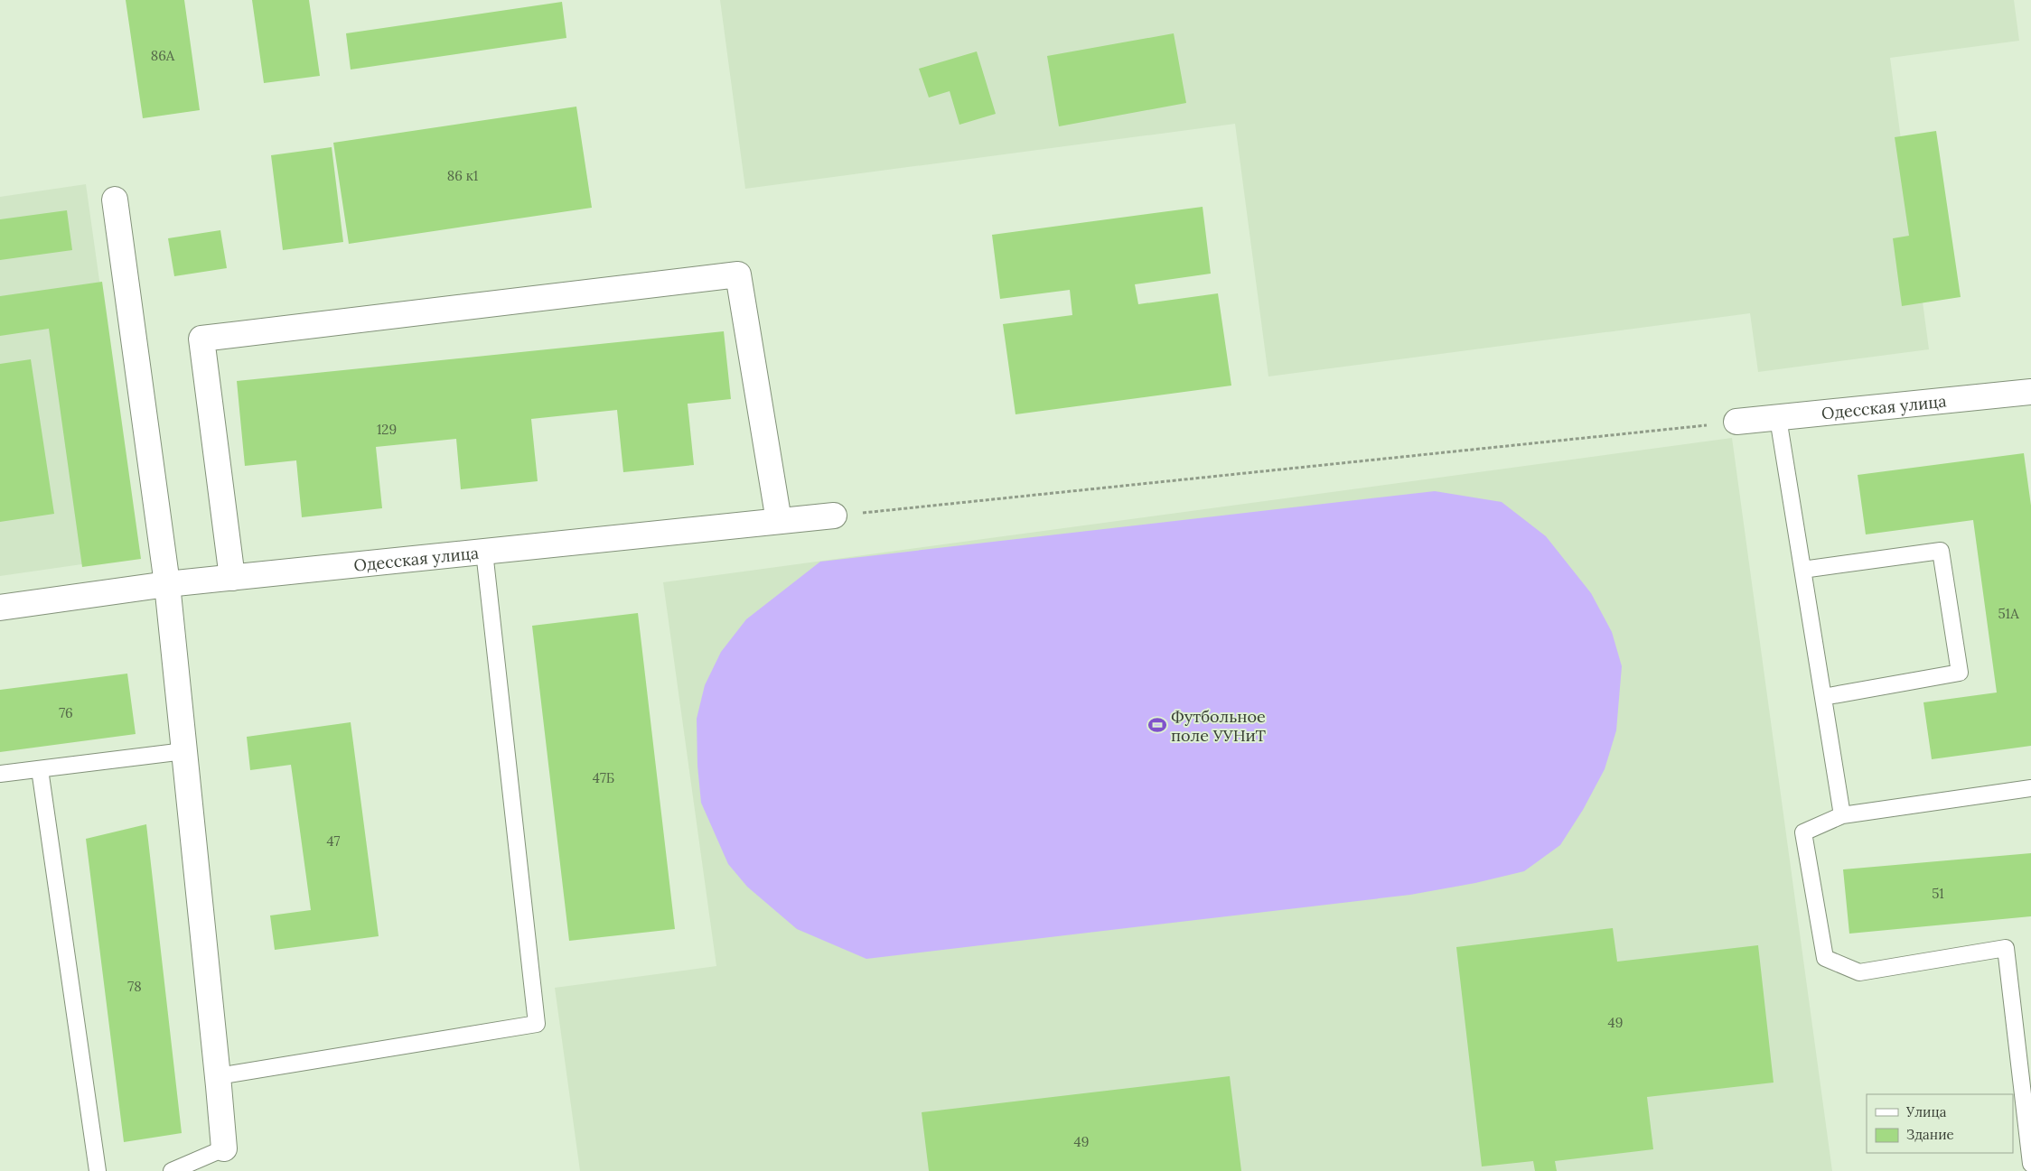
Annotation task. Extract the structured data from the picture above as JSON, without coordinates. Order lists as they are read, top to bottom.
{
  "streets": {
    "street": ["Одесская улица"]
  },
  "places": {
    "sports": ["Футбольное поле УУНиТ"]
  },
  "house_numbers": [
    "86А",
    "86 к1",
    "129",
    "51А",
    "76",
    "47Б",
    "47",
    "51",
    "78",
    "49",
    "49"
  ],
  "legend": ["Улица", "Здание"]
}
